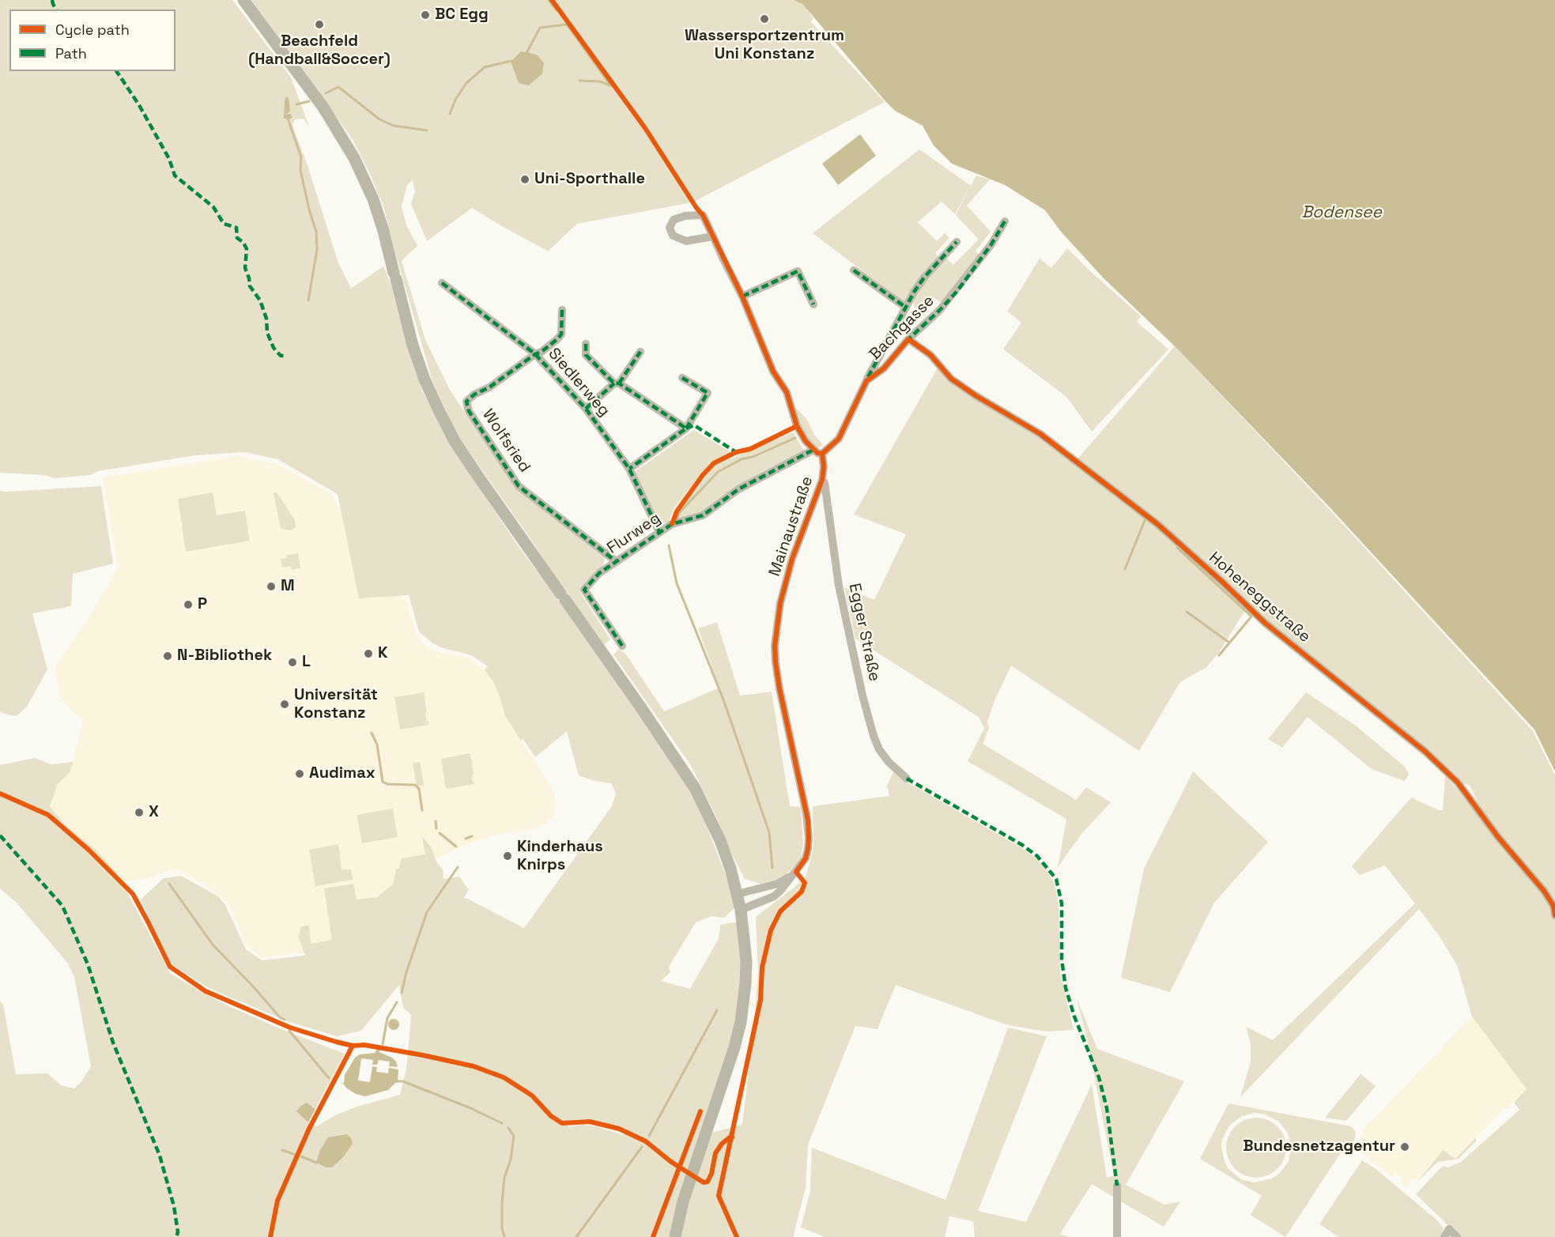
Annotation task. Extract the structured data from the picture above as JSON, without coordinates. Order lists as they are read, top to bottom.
{
  "streets": {
    "street": [
      "Bachgasse",
      "Siedlerweg",
      "Wolfsried",
      "Mainaustraße",
      "Flurweg",
      "Hoheneggstraße",
      "Egger Straße"
    ]
  },
  "crossings": [
    ["Bachgasse", "Mainaustraße"],
    ["Bachgasse", "Hoheneggstraße"],
    ["Siedlerweg", "Wolfsried"],
    ["Siedlerweg", "Flurweg"],
    ["Wolfsried", "Flurweg"],
    ["Mainaustraße", "Egger Straße"]
  ],
  "water": ["Bodensee"],
  "places": [
    "BC Egg",
    "Wassersportzentrum Uni Konstanz",
    "Beachfeld (Handball&Soccer)",
    "Uni-Sporthalle",
    "M",
    "P",
    "K",
    "N-Bibliothek",
    "L",
    "Universität Konstanz",
    "Audimax",
    "X",
    "Kinderhaus Knirps",
    "Bundesnetzagentur"
  ],
  "legend": ["Cycle path", "Path"]
}
